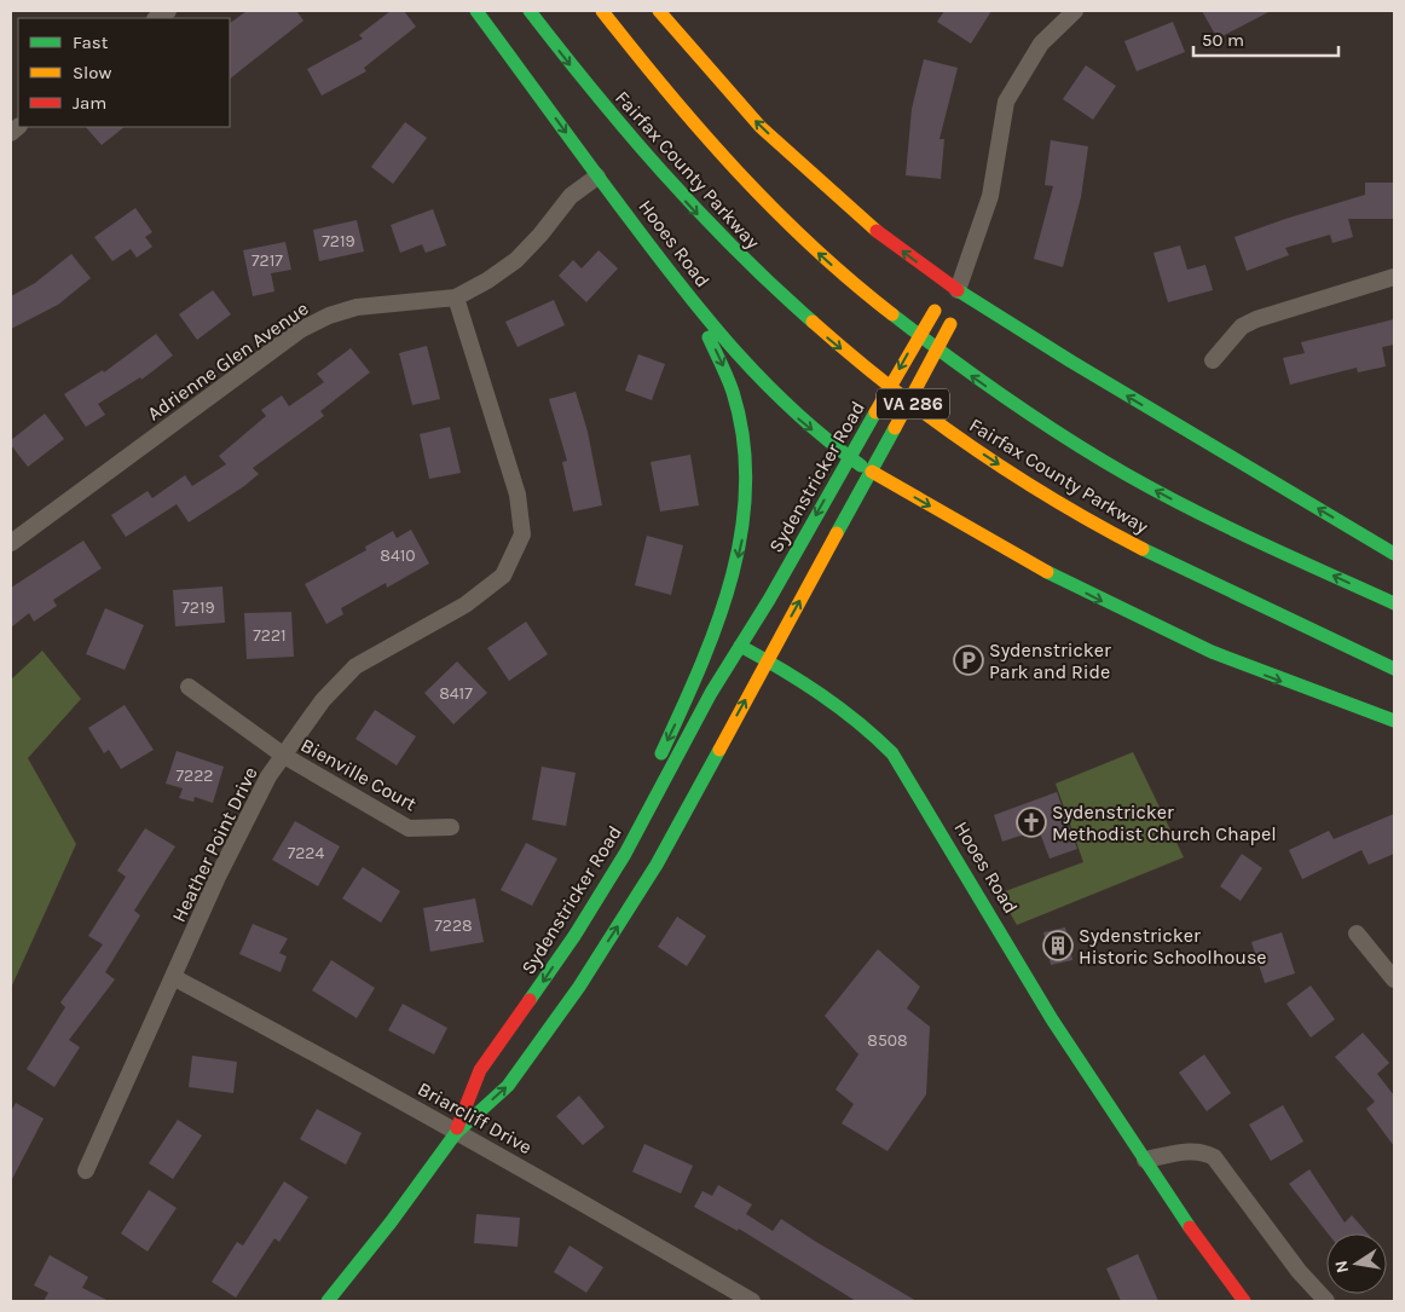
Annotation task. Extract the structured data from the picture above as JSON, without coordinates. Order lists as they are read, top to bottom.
{
  "streets": {
    "main road": [
      "Fairfax County Parkway",
      "Hooes Road",
      "VA 286",
      "Sydenstricker Road"
    ],
    "street": [
      "Adrienne Glen Avenue",
      "Bienville Court",
      "Heather Point Drive",
      "Briarcliff Drive"
    ]
  },
  "crossings": [
    ["Hooes Road", "Adrienne Glen Avenue"],
    ["Hooes Road", "Sydenstricker Road"],
    ["Adrienne Glen Avenue", "Heather Point Drive"],
    ["Sydenstricker Road", "Briarcliff Drive"],
    ["Bienville Court", "Heather Point Drive"],
    ["Heather Point Drive", "Briarcliff Drive"]
  ],
  "one_way": ["Hooes Road"],
  "places": {
    "parking": ["Sydenstricker Park and Ride"],
    "church": ["Sydenstricker Methodist Church Chapel"],
    "building": ["Sydenstricker Historic Schoolhouse"]
  },
  "house_numbers": [
    "7219",
    "7217",
    "8410",
    "7219",
    "7221",
    "8417",
    "7222",
    "7224",
    "7228",
    "8508"
  ],
  "legend": ["Fast", "Slow", "Jam"],
  "scale_bar": "50 m",
  "north": "left"
}
